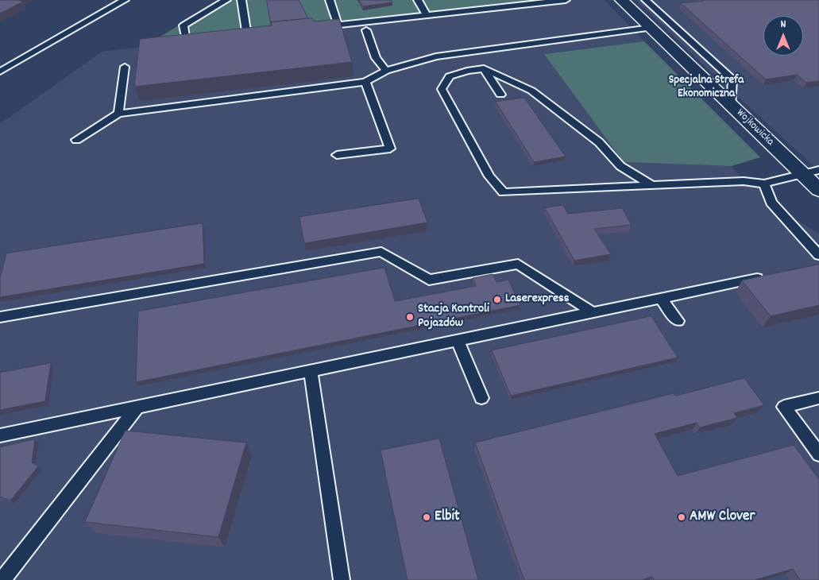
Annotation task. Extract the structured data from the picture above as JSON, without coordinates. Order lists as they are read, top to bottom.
{
  "streets": {
    "street": ["Wojkowicka"]
  },
  "districts": ["Specjalna Strefa Ekonomiczna"],
  "places": [
    "Laserexpress",
    "Stacja Kontroli Pojazdów",
    "Elbit",
    "AMW Clover"
  ],
  "north": "top"
}
